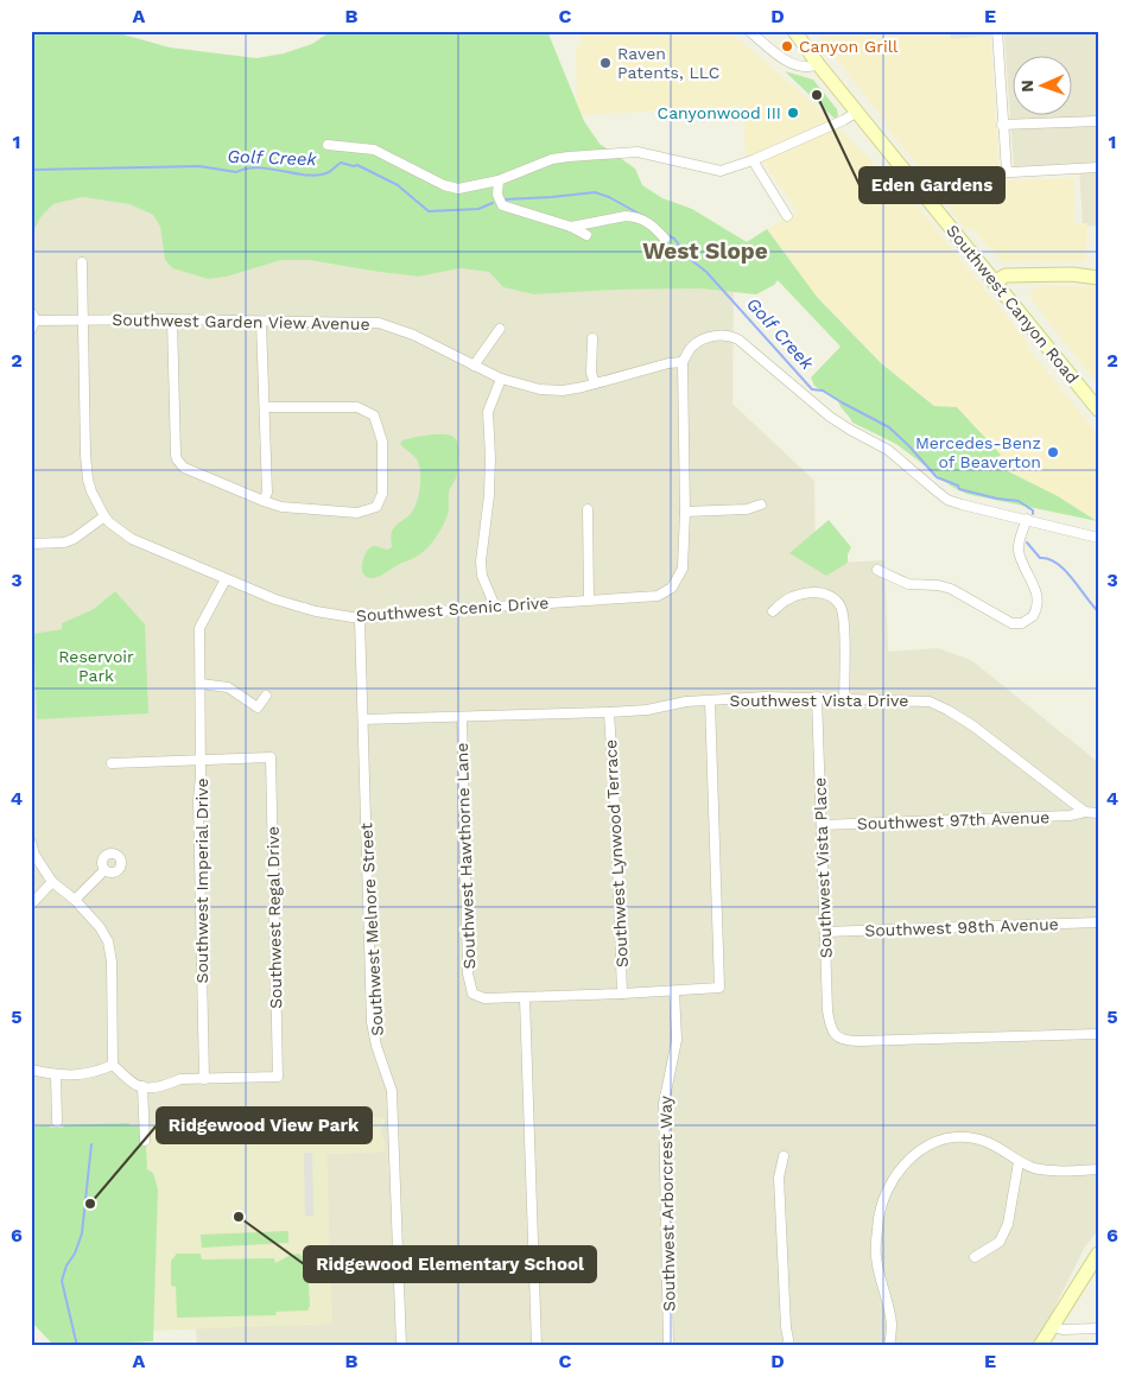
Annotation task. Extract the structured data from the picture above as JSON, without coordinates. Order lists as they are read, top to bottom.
{
  "streets": {
    "main road": ["Southwest Canyon Road"],
    "street": [
      "Southwest Garden View Avenue",
      "Southwest Scenic Drive",
      "Southwest Vista Drive",
      "Southwest 97th Avenue",
      "Southwest Lynwood Terrace",
      "Southwest Hawthorne Lane",
      "Southwest Vista Place",
      "Southwest Imperial Drive",
      "Southwest Regal Drive",
      "Southwest 98th Avenue",
      "Southwest Melnore Street",
      "Southwest Arborcrest Way"
    ]
  },
  "crossings": [
    ["Southwest Garden View Avenue", "Southwest Scenic Drive"],
    ["Southwest Scenic Drive", "Southwest Imperial Drive"],
    ["Southwest Scenic Drive", "Southwest Melnore Street"],
    ["Southwest Vista Drive", "Southwest 97th Avenue"],
    ["Southwest Vista Drive", "Southwest Lynwood Terrace"],
    ["Southwest Vista Drive", "Southwest Hawthorne Lane"],
    ["Southwest Vista Drive", "Southwest Vista Place"],
    ["Southwest Vista Drive", "Southwest Melnore Street"],
    ["Southwest 97th Avenue", "Southwest Vista Place"],
    ["Southwest Vista Place", "Southwest 98th Avenue"],
    ["Southwest Imperial Drive", "Southwest Regal Drive"]
  ],
  "districts": ["West Slope"],
  "water": ["Golf Creek"],
  "parks": ["Reservoir Park"],
  "places": [
    "Canyon Grill",
    "Raven Patents, LLC",
    "Eden Gardens",
    "Canyonwood III",
    "Mercedes-Benz of Beaverton",
    "Ridgewood View Park",
    "Ridgewood Elementary School"
  ],
  "north": "left",
  "grid": {
    "columns": [
      "A",
      "B",
      "C",
      "D",
      "E"
    ],
    "rows": [
      "1",
      "2",
      "3",
      "4",
      "5",
      "6"
    ]
  }
}
